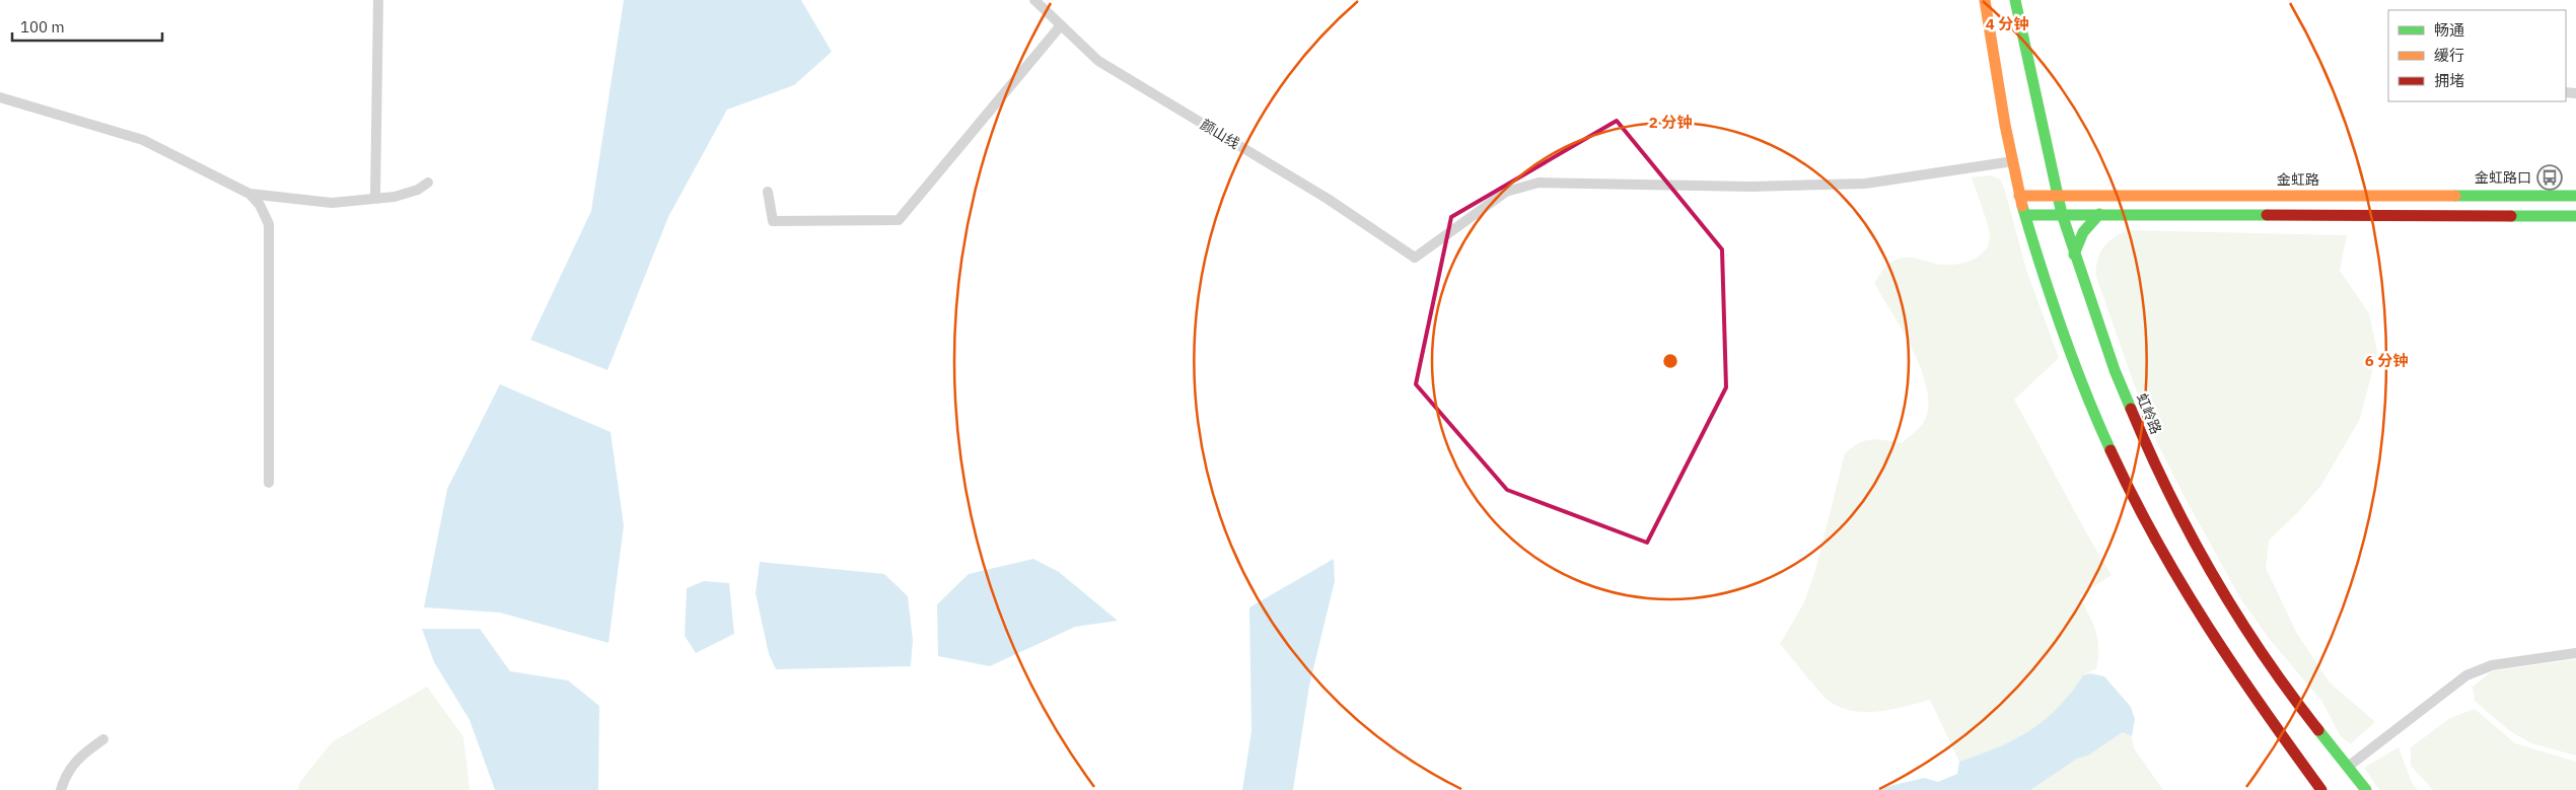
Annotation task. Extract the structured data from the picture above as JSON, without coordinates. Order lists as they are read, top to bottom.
{
  "streets": {
    "main road": ["金虹路", "虹岭路"],
    "street": ["颜山线"]
  },
  "crossings": [
    ["金虹路", "虹岭路"]
  ],
  "places": {
    "bus stop": ["金虹路口"]
  },
  "legend": ["畅通", "缓行", "拥堵"],
  "scale_bar": "100 m",
  "rings": ["4 分钟", "2 分钟", "6 分钟"]
}
